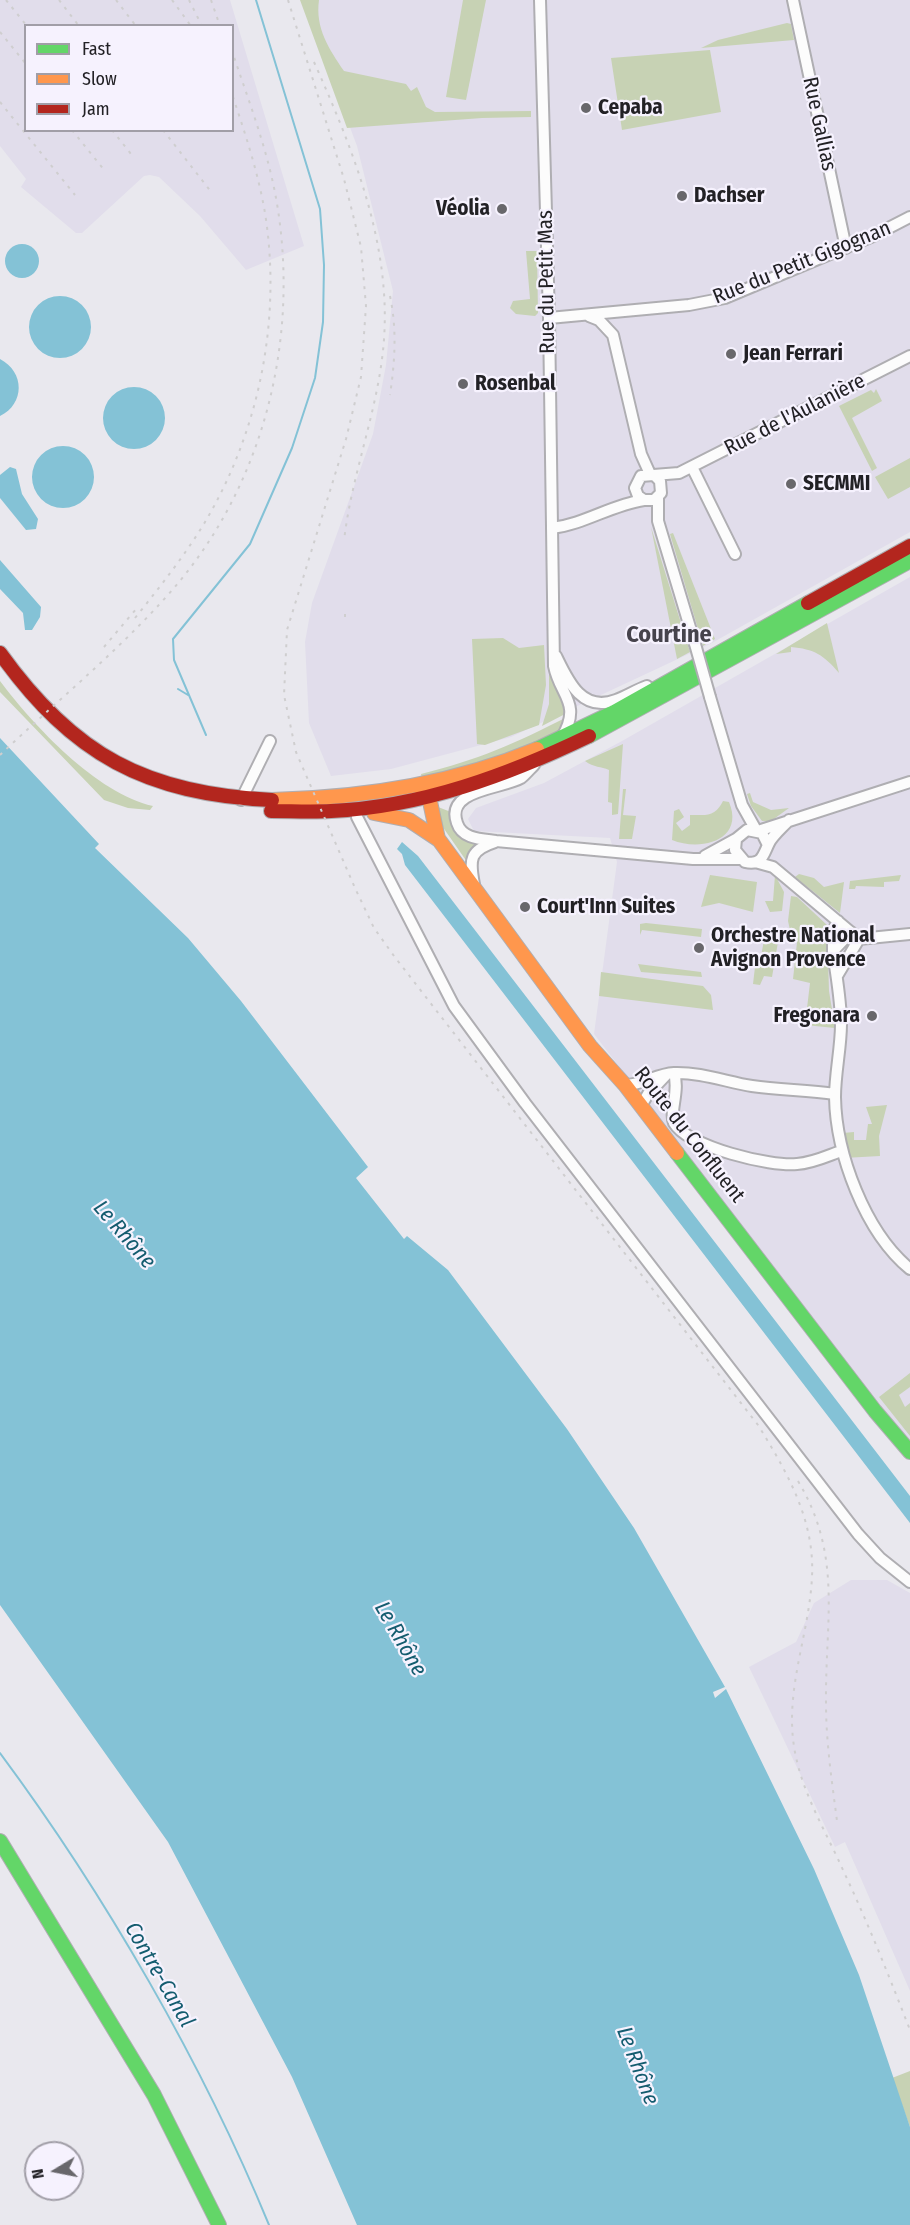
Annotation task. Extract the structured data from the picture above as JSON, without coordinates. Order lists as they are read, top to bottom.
{
  "streets": {
    "main road": ["Route du Confluent"],
    "street": [
      "Rue Gallias",
      "Rue du Petit Gigognan",
      "Rue du Petit Mas",
      "Rue de l'Aulanière"
    ]
  },
  "crossings": [
    ["Rue Gallias", "Rue du Petit Gigognan"],
    ["Rue du Petit Gigognan", "Rue du Petit Mas"]
  ],
  "districts": ["Courtine"],
  "water": ["Le Rhône", "Contre-Canal"],
  "places": [
    "Cepaba",
    "Dachser",
    "Véolia",
    "Jean Ferrari",
    "Rosenbal",
    "SECMMI",
    "Court'Inn Suites",
    "Orchestre National Avignon Provence",
    "Fregonara"
  ],
  "legend": ["Fast", "Slow", "Jam"],
  "north": "left"
}
